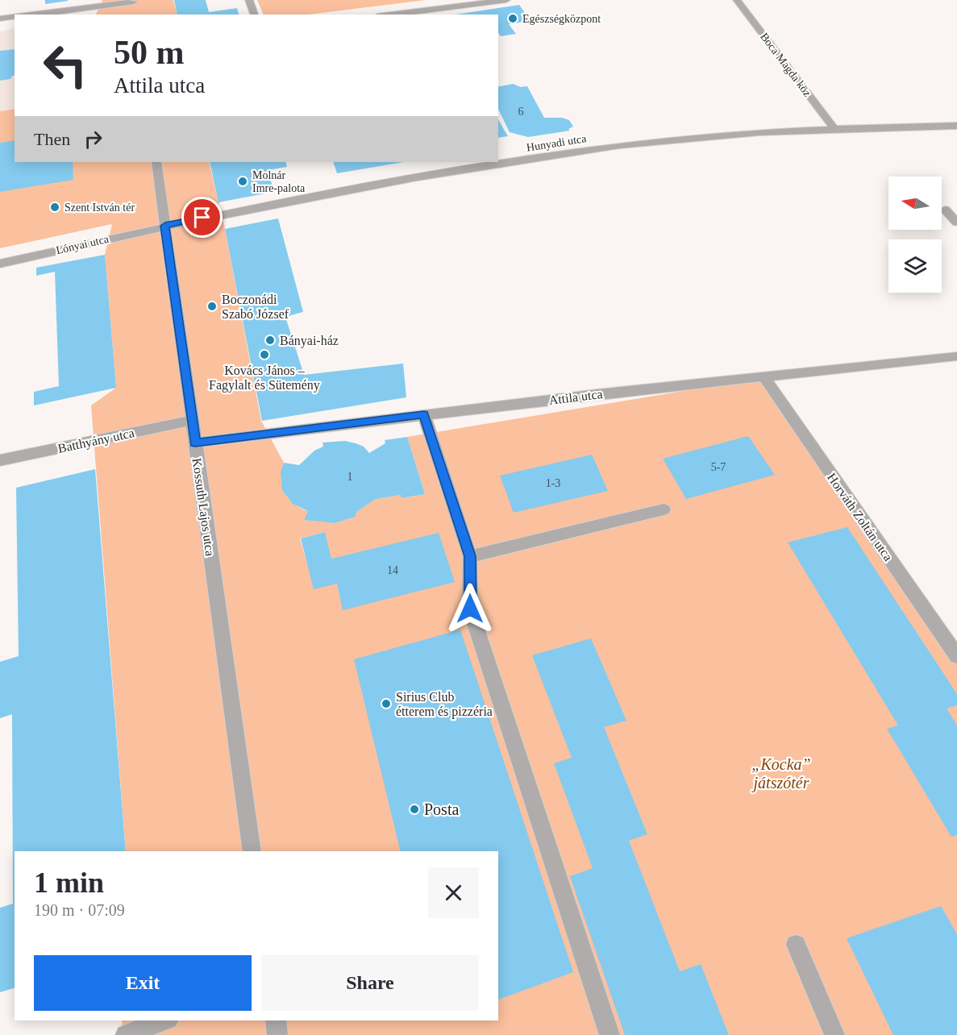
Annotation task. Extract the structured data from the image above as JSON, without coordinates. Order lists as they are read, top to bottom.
{
  "streets": {
    "street": [
      "Boca Magda köz",
      "Hunyadi utca",
      "Lónyai utca",
      "Attila utca",
      "Batthyány utca",
      "Kossuth Lajos utca",
      "Horváth Zoltán utca"
    ]
  },
  "crossings": [
    ["Boca Magda köz", "Hunyadi utca"],
    ["Hunyadi utca", "Lónyai utca"],
    ["Hunyadi utca", "Kossuth Lajos utca"],
    ["Lónyai utca", "Kossuth Lajos utca"],
    ["Attila utca", "Kossuth Lajos utca"],
    ["Attila utca", "Horváth Zoltán utca"],
    ["Batthyány utca", "Kossuth Lajos utca"]
  ],
  "parks": ["„Kocka” játszótér"],
  "places": [
    "Egészségközpont",
    "Molnár Imre-palota",
    "Szent István tér",
    "Boczonádi Szabó József",
    "Bányai-ház",
    "Kovács János – Fagylalt és Sütemény",
    "Sirius Club étterem és pizzéria",
    "Posta"
  ],
  "house_numbers": [
    "6",
    "5-7",
    "1",
    "1-3",
    "14"
  ],
  "north": "left",
  "page": {
    "turn": ["50 m", "Attila utca"],
    "then": "Then",
    "heading": ["1 min", "190 m · 07:09"],
    "buttons": ["Exit", "Share"]
  }
}
